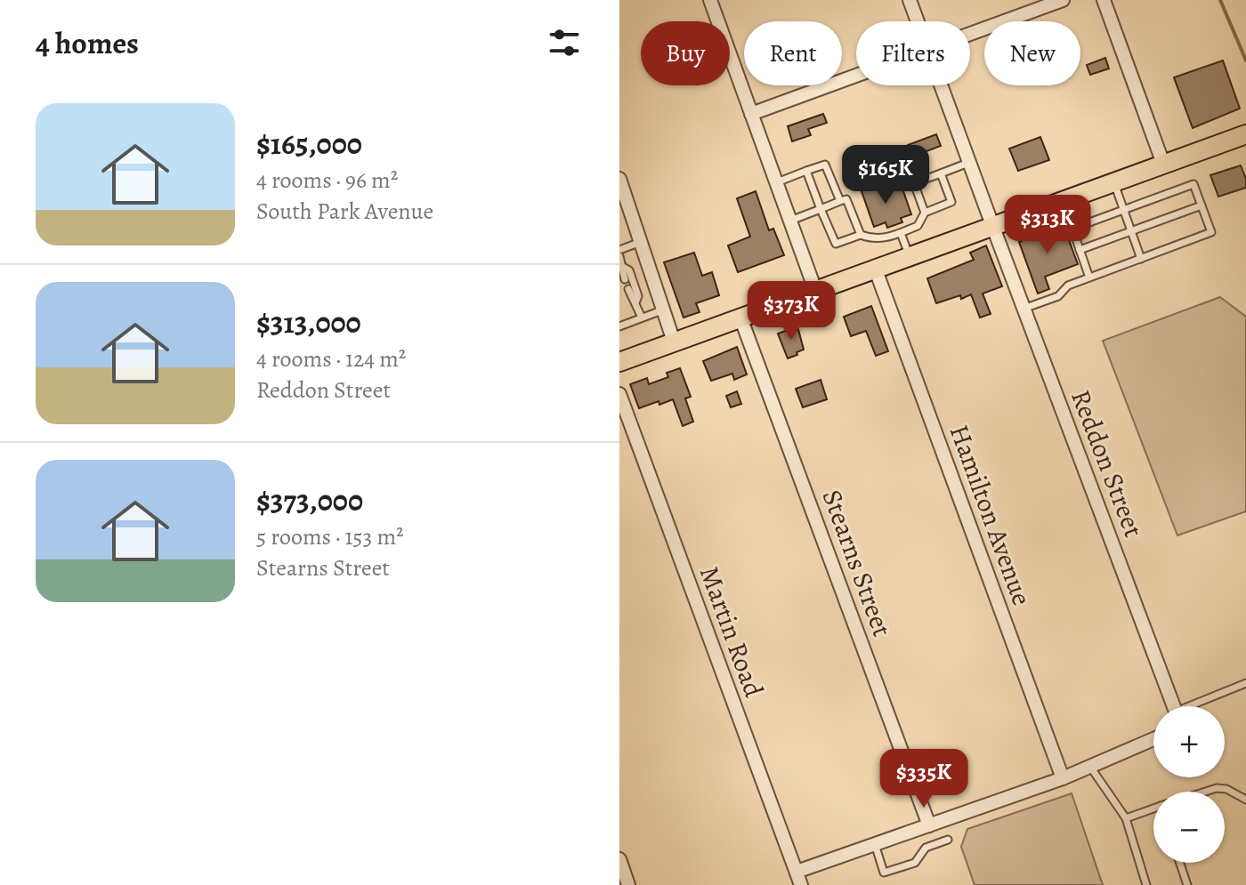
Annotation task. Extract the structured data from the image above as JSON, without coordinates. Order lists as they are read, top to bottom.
{
  "streets": {
    "street": [
      "Reddon Street",
      "Hamilton Avenue",
      "Stearns Street",
      "Martin Road"
    ]
  },
  "page": {
    "heading": "4 homes",
    "chip": [
      "Buy",
      "Rent",
      "Filters",
      "New"
    ],
    "list": [
      {
        "name": "$165,000",
        "note": "4 rooms · 96 m² · South Park Avenue"
      },
      {
        "name": "$313,000",
        "note": "4 rooms · 124 m² · Reddon Street"
      },
      {
        "name": "$373,000",
        "note": "5 rooms · 153 m² · Stearns Street"
      }
    ],
    "price": [
      "$165K",
      "$313K",
      "$373K",
      "$335K"
    ],
    "map_buttons": ["+", "−"]
  }
}
